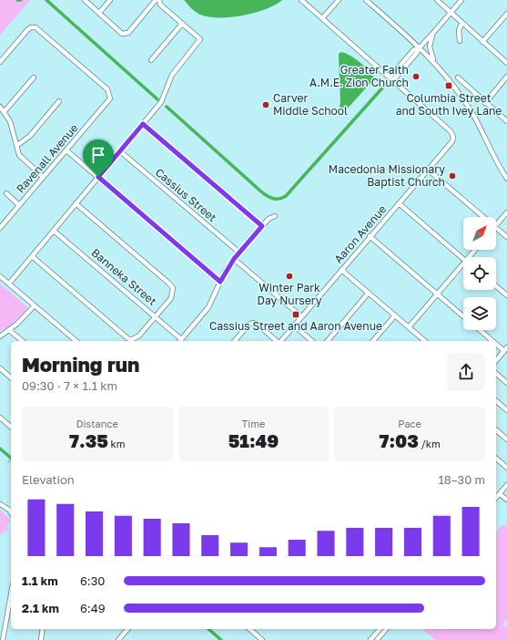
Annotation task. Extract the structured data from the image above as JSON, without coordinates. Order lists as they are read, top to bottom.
{
  "streets": {
    "street": [
      "Ravenall Avenue",
      "Cassius Street",
      "Aaron Avenue",
      "Banneka Street"
    ]
  },
  "places": {
    "other": [
      "Greater Faith A.M.E. Zion Church",
      "Carver Middle School",
      "Macedonia Missionary Baptist Church",
      "Winter Park Day Nursery"
    ],
    "transit": ["Columbia Street and South Ivey Lane", "Cassius Street and Aaron Avenue"]
  },
  "north": "top right",
  "page": {
    "heading": ["Morning run", "09:30 · 7 × 1.1 km"],
    "stats": [
      ["Distance", "7.35 km"],
      ["Time", "51:49"],
      ["Pace", "7:03 /km"]
    ],
    "chart": ["Elevation", "18–30 m"],
    "list": [
      {
        "name": "1.1 km",
        "note": "6:30"
      },
      {
        "name": "2.1 km",
        "note": "6:49"
      }
    ]
  }
}
